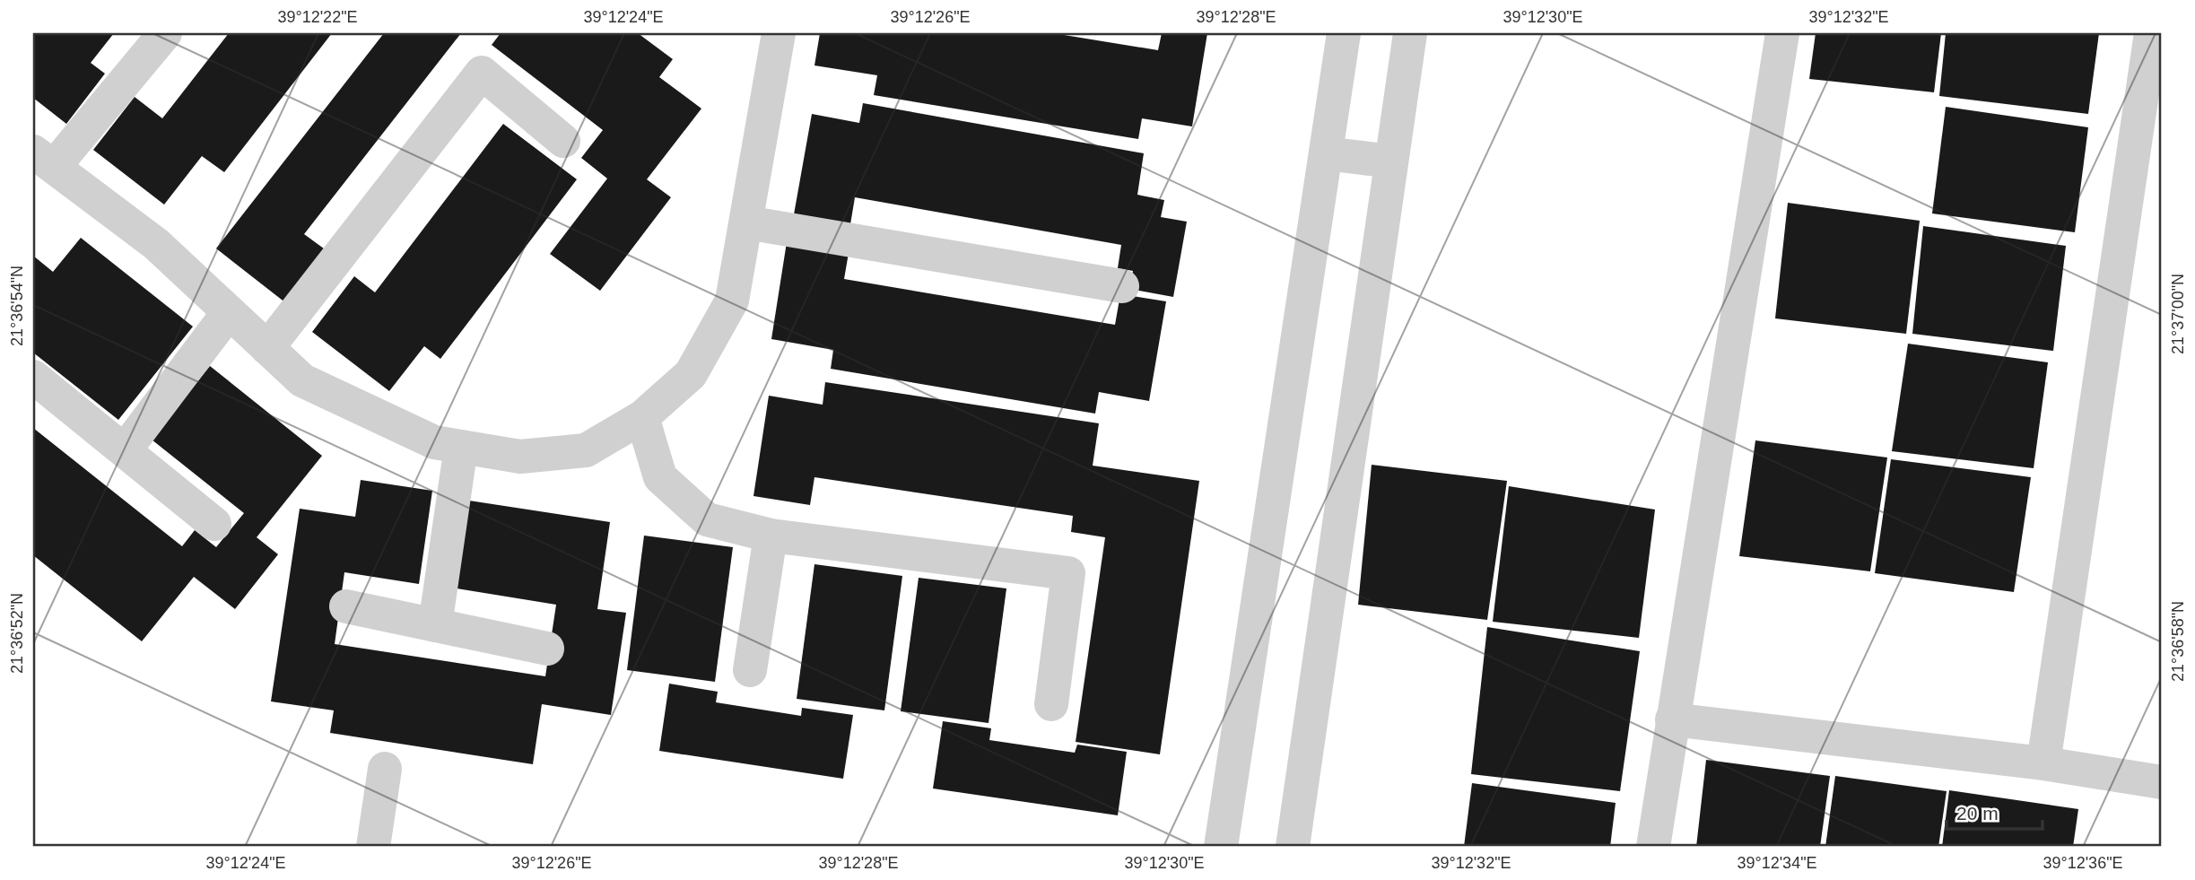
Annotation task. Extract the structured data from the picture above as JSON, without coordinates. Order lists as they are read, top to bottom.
{
  "scale_bar": "20 m",
  "coordinates": [
    "39°12'22\"E",
    "39°12'24\"E",
    "39°12'26\"E",
    "39°12'28\"E",
    "39°12'30\"E",
    "39°12'32\"E",
    "21°36'54\"N",
    "21°37'00\"N",
    "21°36'52\"N",
    "21°36'58\"N",
    "39°12'34\"E",
    "39°12'36\"E"
  ]
}
